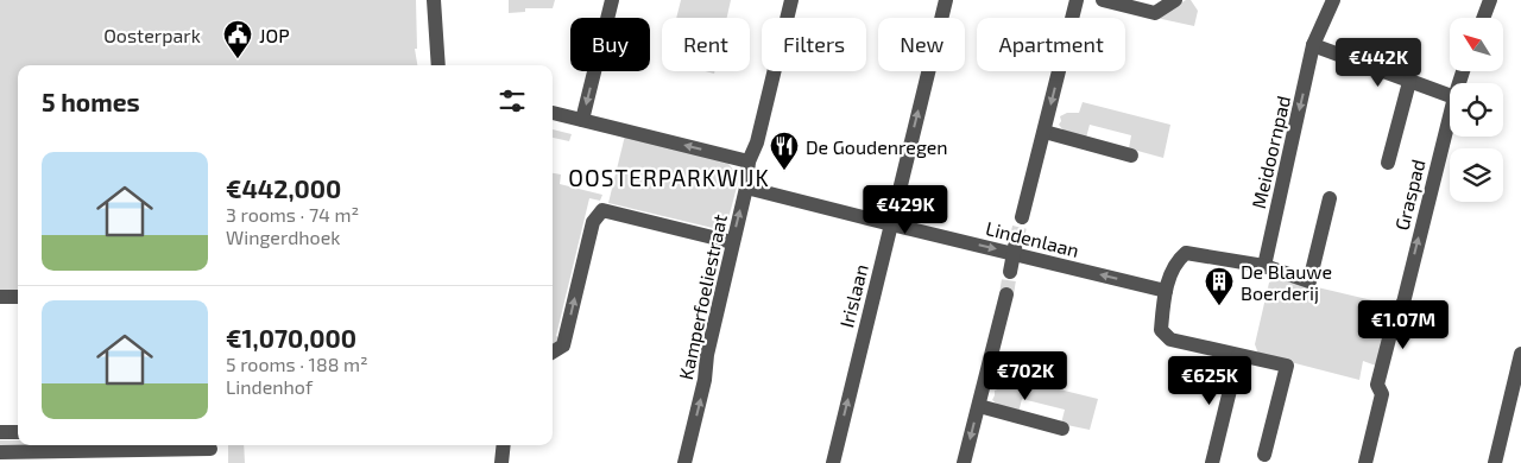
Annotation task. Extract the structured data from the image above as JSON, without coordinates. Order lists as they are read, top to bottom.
{
  "streets": {
    "street": [
      "Meidoornpad",
      "Graspad",
      "Lindenlaan",
      "Irislaan",
      "Kamperfoeliestraat"
    ]
  },
  "crossings": [
    ["Lindenlaan", "Irislaan"],
    ["Lindenlaan", "Kamperfoeliestraat"]
  ],
  "one_way": ["Kamperfoeliestraat"],
  "districts": ["OOSTERPARKWIJK"],
  "parks": ["Oosterpark"],
  "places": {
    "public building": ["JOP"],
    "restaurant": ["De Goudenregen"],
    "building": ["De Blauwe Boerderij"]
  },
  "north": "top left",
  "page": {
    "chip": [
      "Buy",
      "Rent",
      "Filters",
      "New",
      "Apartment"
    ],
    "price": [
      "€442K",
      "€429K",
      "€1.07M",
      "€702K",
      "€625K"
    ],
    "heading": "5 homes",
    "list": [
      {
        "name": "€442,000",
        "note": "3 rooms · 74 m² · Wingerdhoek"
      },
      {
        "name": "€1,070,000",
        "note": "5 rooms · 188 m² · Lindenhof"
      }
    ]
  }
}
